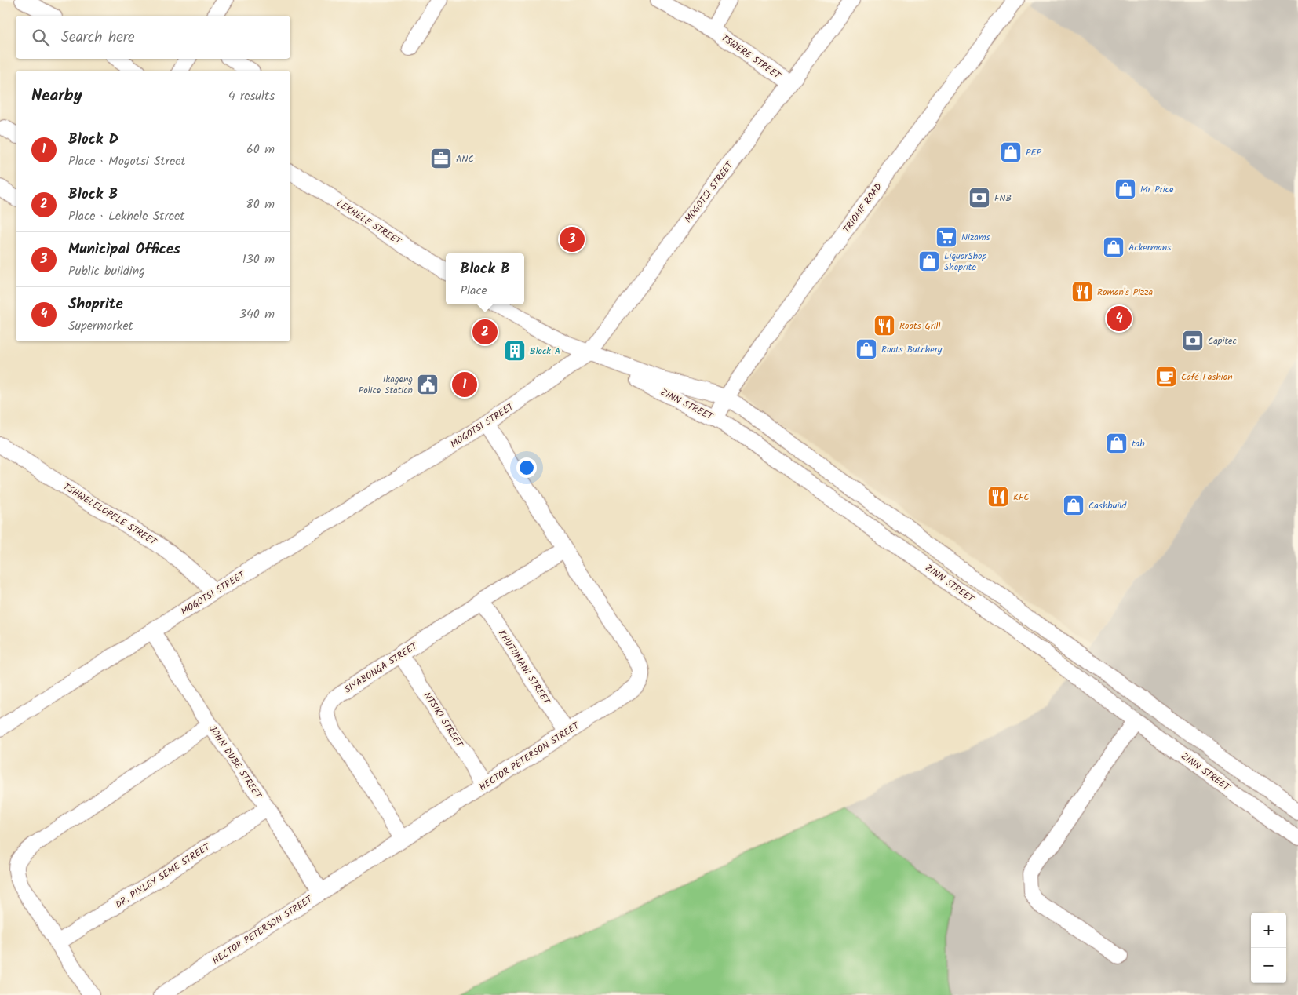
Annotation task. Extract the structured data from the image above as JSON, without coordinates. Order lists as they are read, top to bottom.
{
  "streets": {
    "street": [
      "TSWERE STREET",
      "MOGOTSI STREET",
      "TRIOMF ROAD",
      "LEKHELE STREET",
      "ZINN STREET",
      "TSHWELELOPELE STREET",
      "KHUTUMANI STREET",
      "SIYABONGA STREET",
      "NTSIKI STREET",
      "HECTOR PETERSON STREET",
      "JOHN DUBE STREET",
      "DR. PIXLEY SEME STREET"
    ]
  },
  "crossings": [
    ["TSWERE STREET", "MOGOTSI STREET"],
    ["MOGOTSI STREET", "ZINN STREET"],
    ["MOGOTSI STREET", "TSHWELELOPELE STREET"],
    ["MOGOTSI STREET", "HECTOR PETERSON STREET"],
    ["MOGOTSI STREET", "JOHN DUBE STREET"],
    ["TRIOMF ROAD", "ZINN STREET"],
    ["KHUTUMANI STREET", "SIYABONGA STREET"],
    ["KHUTUMANI STREET", "HECTOR PETERSON STREET"],
    ["SIYABONGA STREET", "NTSIKI STREET"],
    ["SIYABONGA STREET", "HECTOR PETERSON STREET"],
    ["NTSIKI STREET", "HECTOR PETERSON STREET"],
    ["HECTOR PETERSON STREET", "JOHN DUBE STREET"],
    ["JOHN DUBE STREET", "DR. PIXLEY SEME STREET"]
  ],
  "places": {
    "shop": [
      "PEP",
      "Mr Price",
      "Ackermans",
      "LiquorShop Shoprite",
      "Roots Butchery",
      "tab",
      "Cashbuild"
    ],
    "office": ["ANC"],
    "bank": ["FNB", "Capitec"],
    "supermarket": ["Nizams"],
    "restaurant": ["Roman's Pizza", "Roots Grill", "KFC"],
    "building": ["Block A"],
    "cafe": ["Café Fashion"],
    "public building": ["Ikageng Police Station"]
  },
  "page": {
    "search": "Search here",
    "heading": ["Nearby", "4 results"],
    "list": [
      {
        "mark": "1",
        "name": "Block D",
        "note": "Place · Mogotsi Street",
        "value": "60 m"
      },
      {
        "mark": "2",
        "name": "Block B",
        "note": "Place · Lekhele Street",
        "value": "80 m"
      },
      {
        "mark": "3",
        "name": "Municipal Offices",
        "note": "Public building",
        "value": "130 m"
      },
      {
        "mark": "4",
        "name": "Shoprite",
        "note": "Supermarket",
        "value": "340 m"
      }
    ],
    "pins": [
      "3",
      "4",
      "2",
      "1"
    ],
    "popup": ["Block B", "Place"],
    "map_buttons": ["+", "−"]
  }
}
